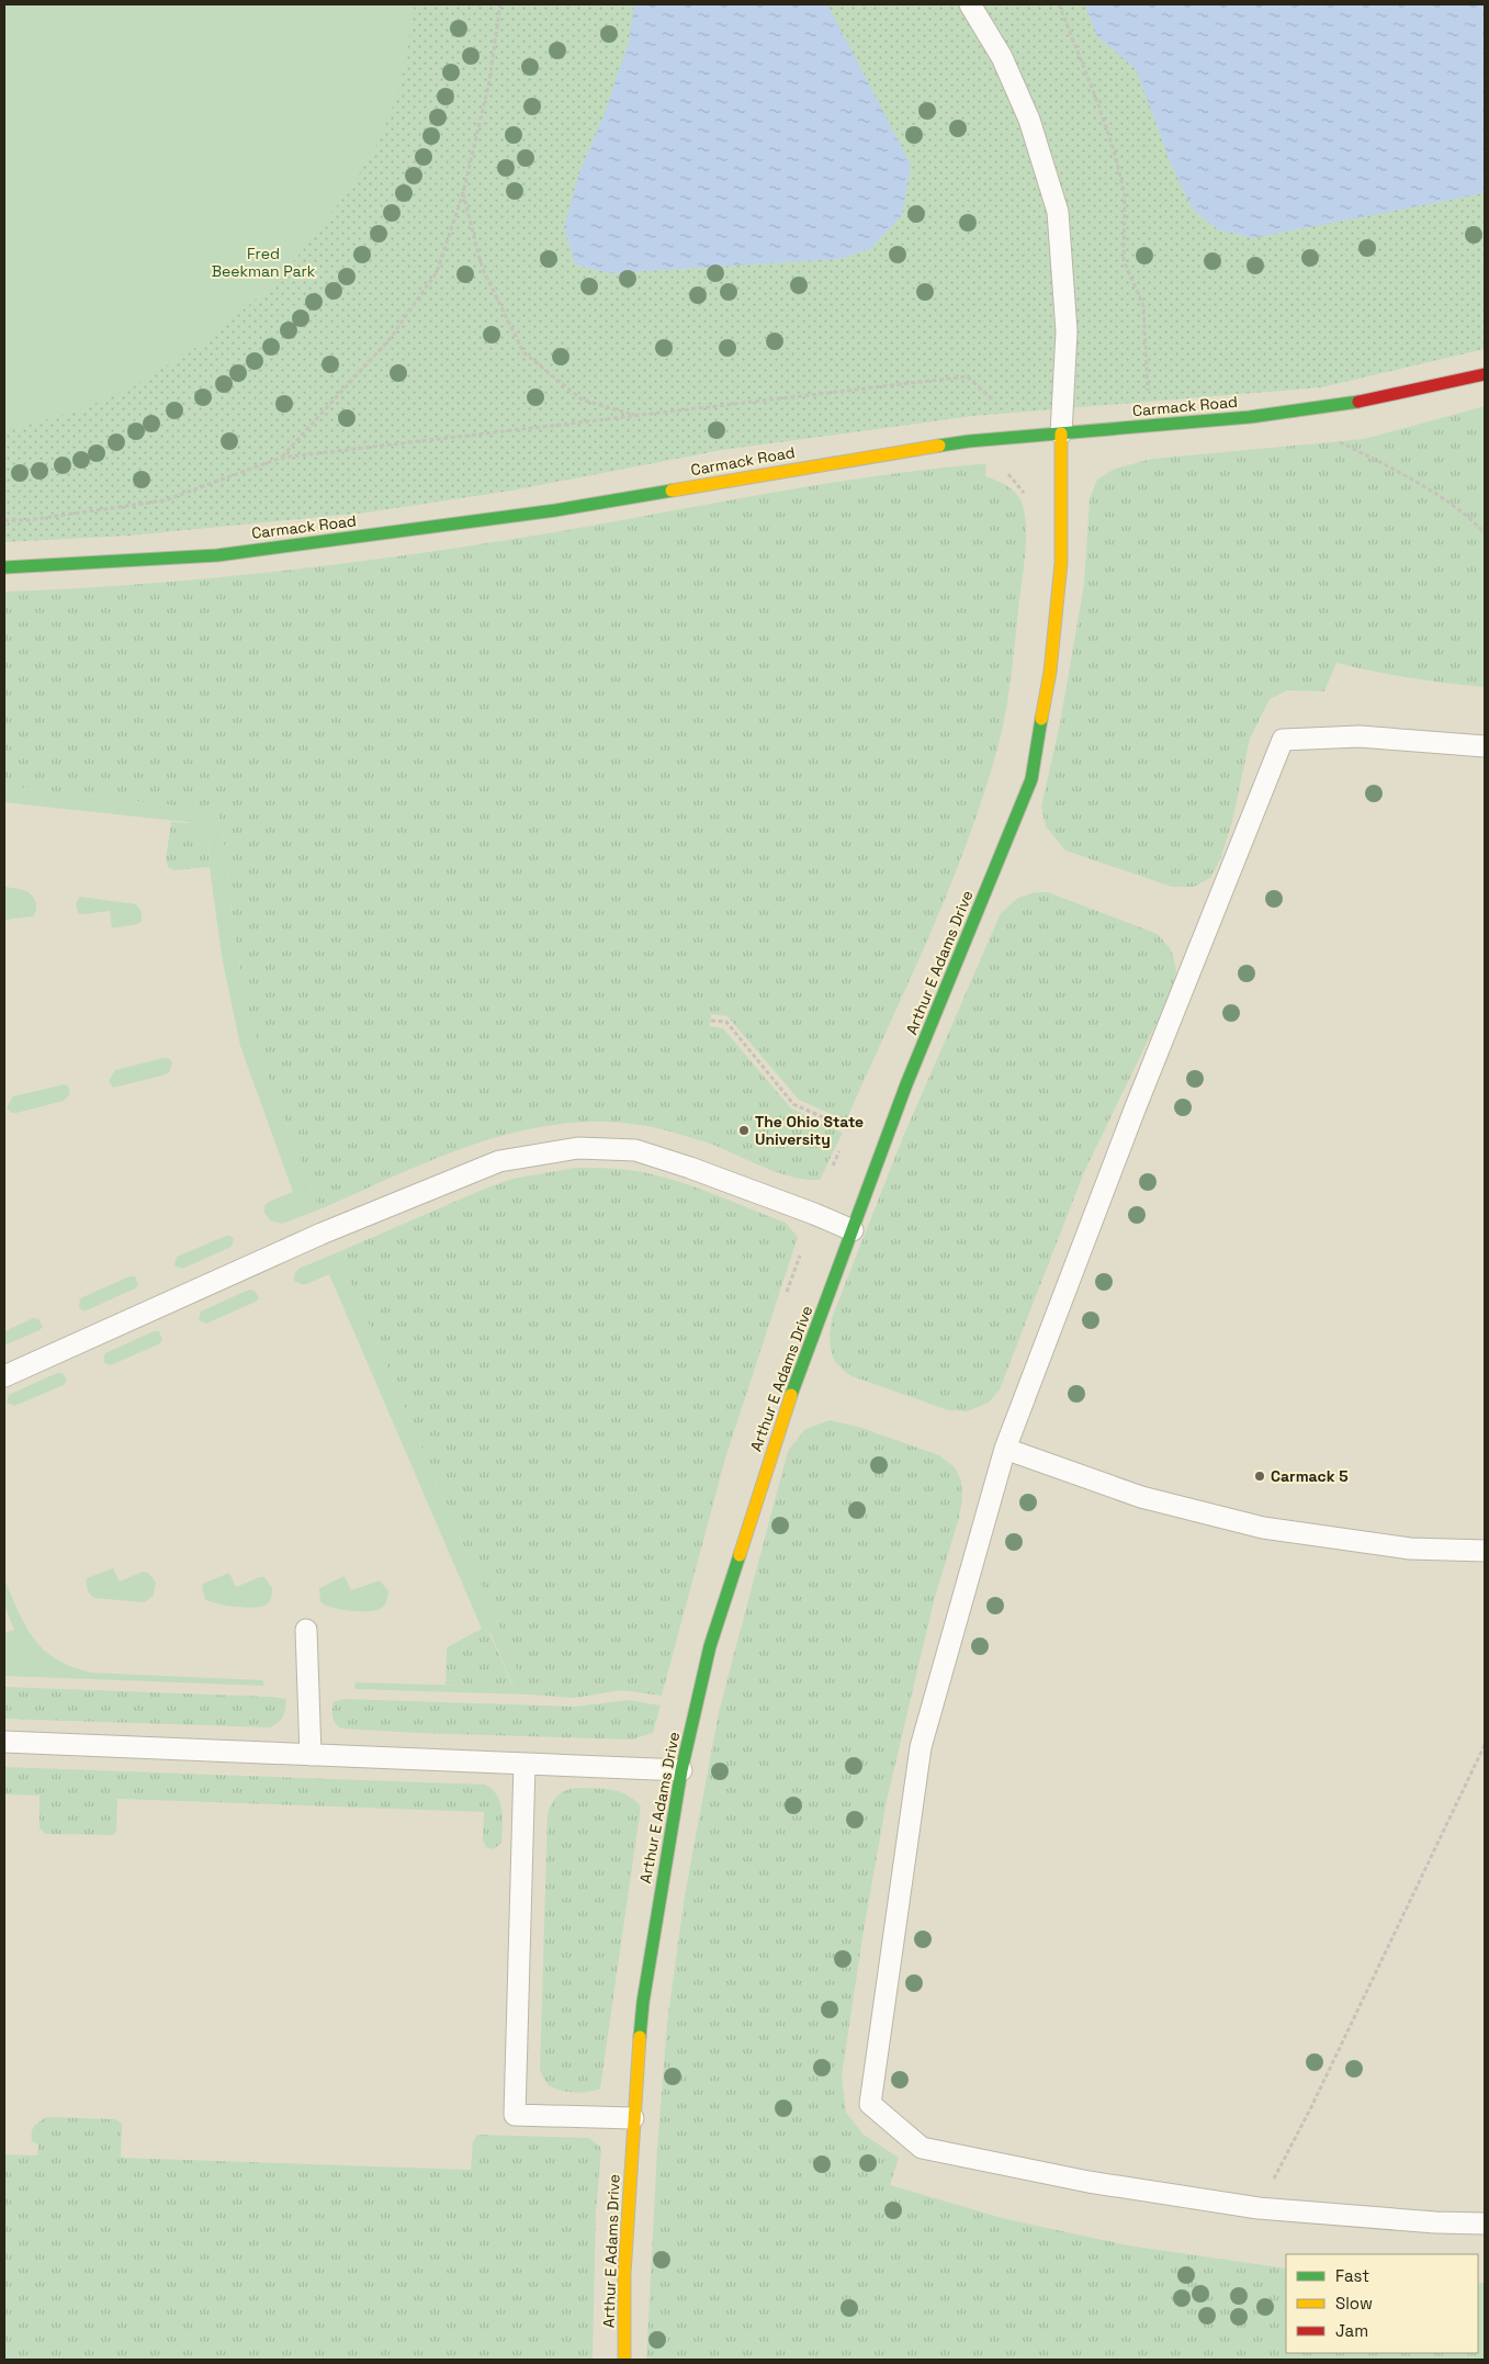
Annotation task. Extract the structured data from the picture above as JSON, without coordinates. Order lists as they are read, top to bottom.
{
  "streets": {
    "street": ["Carmack Road", "Arthur E Adams Drive"]
  },
  "crossings": [
    ["Carmack Road", "Arthur E Adams Drive"]
  ],
  "parks": ["Fred Beekman Park"],
  "places": ["The Ohio State University", "Carmack 5"],
  "legend": ["Fast", "Slow", "Jam"]
}
